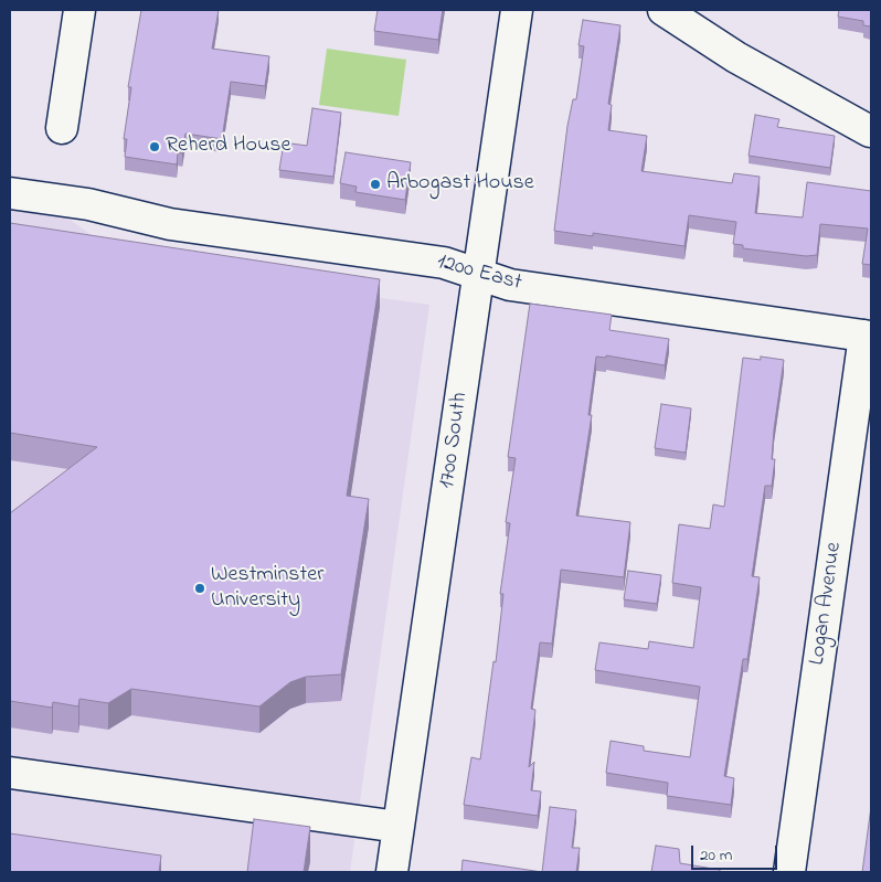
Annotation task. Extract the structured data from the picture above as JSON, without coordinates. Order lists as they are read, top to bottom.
{
  "streets": {
    "street": ["1200 East", "1700 South", "Logan Avenue"]
  },
  "crossings": [
    ["1200 East", "1700 South"],
    ["1200 East", "Logan Avenue"]
  ],
  "places": ["Reherd House", "Arbogast House", "Westminster University"],
  "scale_bar": "20 m"
}
